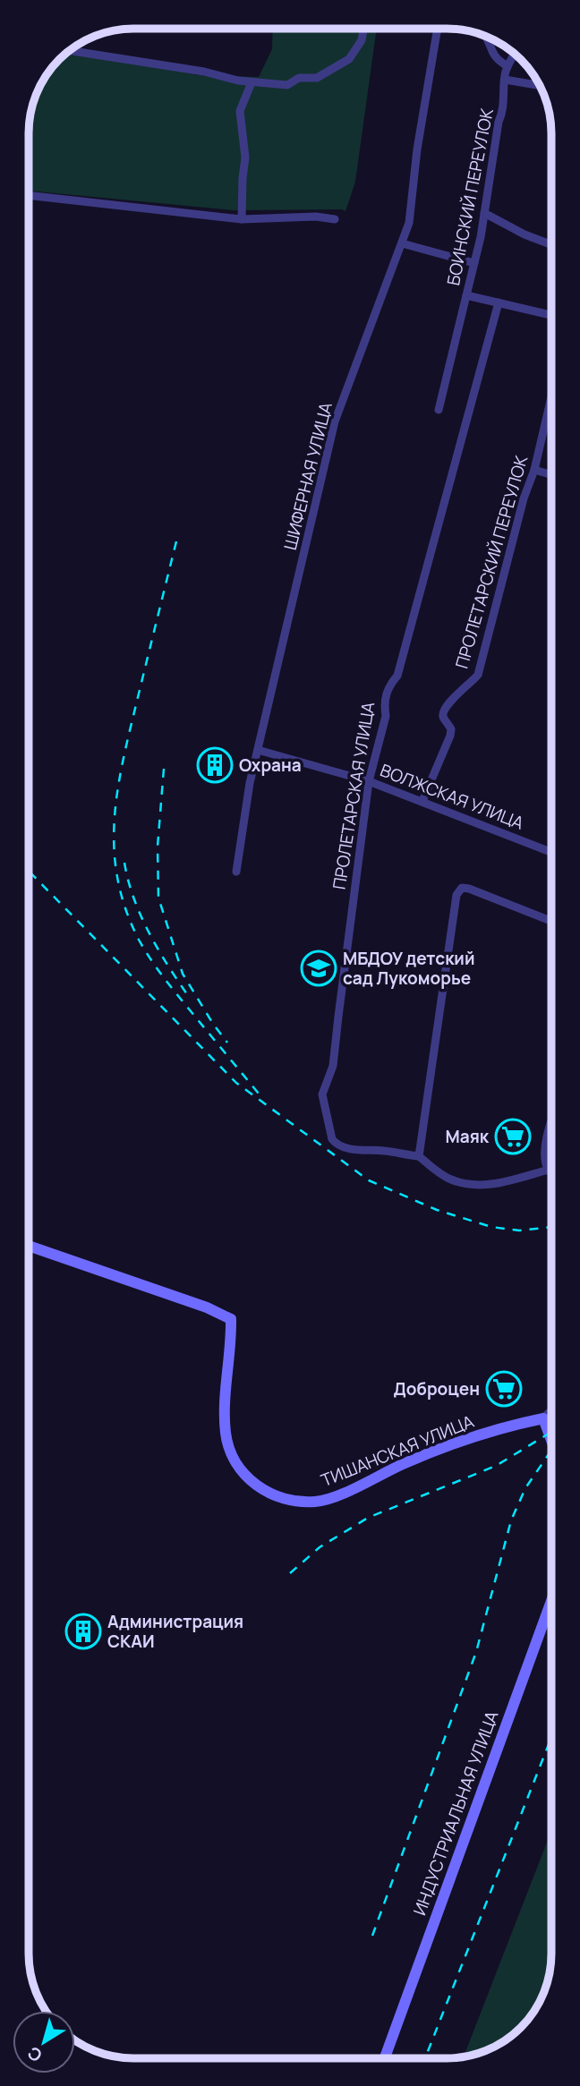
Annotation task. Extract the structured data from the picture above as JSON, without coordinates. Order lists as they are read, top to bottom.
{
  "streets": {
    "main road": ["ТИШАНСКАЯ УЛИЦА", "ИНДУСТРИАЛЬНАЯ УЛИЦА"],
    "street": [
      "БОИНСКИЙ ПЕРЕУЛОК",
      "ШИФЕРНАЯ УЛИЦА",
      "ПРОЛЕТАРСКИЙ ПЕРЕУЛОК",
      "ПРОЛЕТАРСКАЯ УЛИЦА",
      "ВОЛЖСКАЯ УЛИЦА"
    ]
  },
  "crossings": [
    ["БОИНСКИЙ ПЕРЕУЛОК", "ПРОЛЕТАРСКАЯ УЛИЦА"],
    ["ШИФЕРНАЯ УЛИЦА", "ВОЛЖСКАЯ УЛИЦА"],
    ["ПРОЛЕТАРСКИЙ ПЕРЕУЛОК", "ВОЛЖСКАЯ УЛИЦА"],
    ["ПРОЛЕТАРСКАЯ УЛИЦА", "ВОЛЖСКАЯ УЛИЦА"]
  ],
  "places": {
    "building": ["Охрана", "Администрация СКАИ"],
    "school or university": ["МБДОУ детский сад Лукоморье"],
    "supermarket": ["Mаяк", "Доброцен"]
  },
  "north": "bottom left"
}
